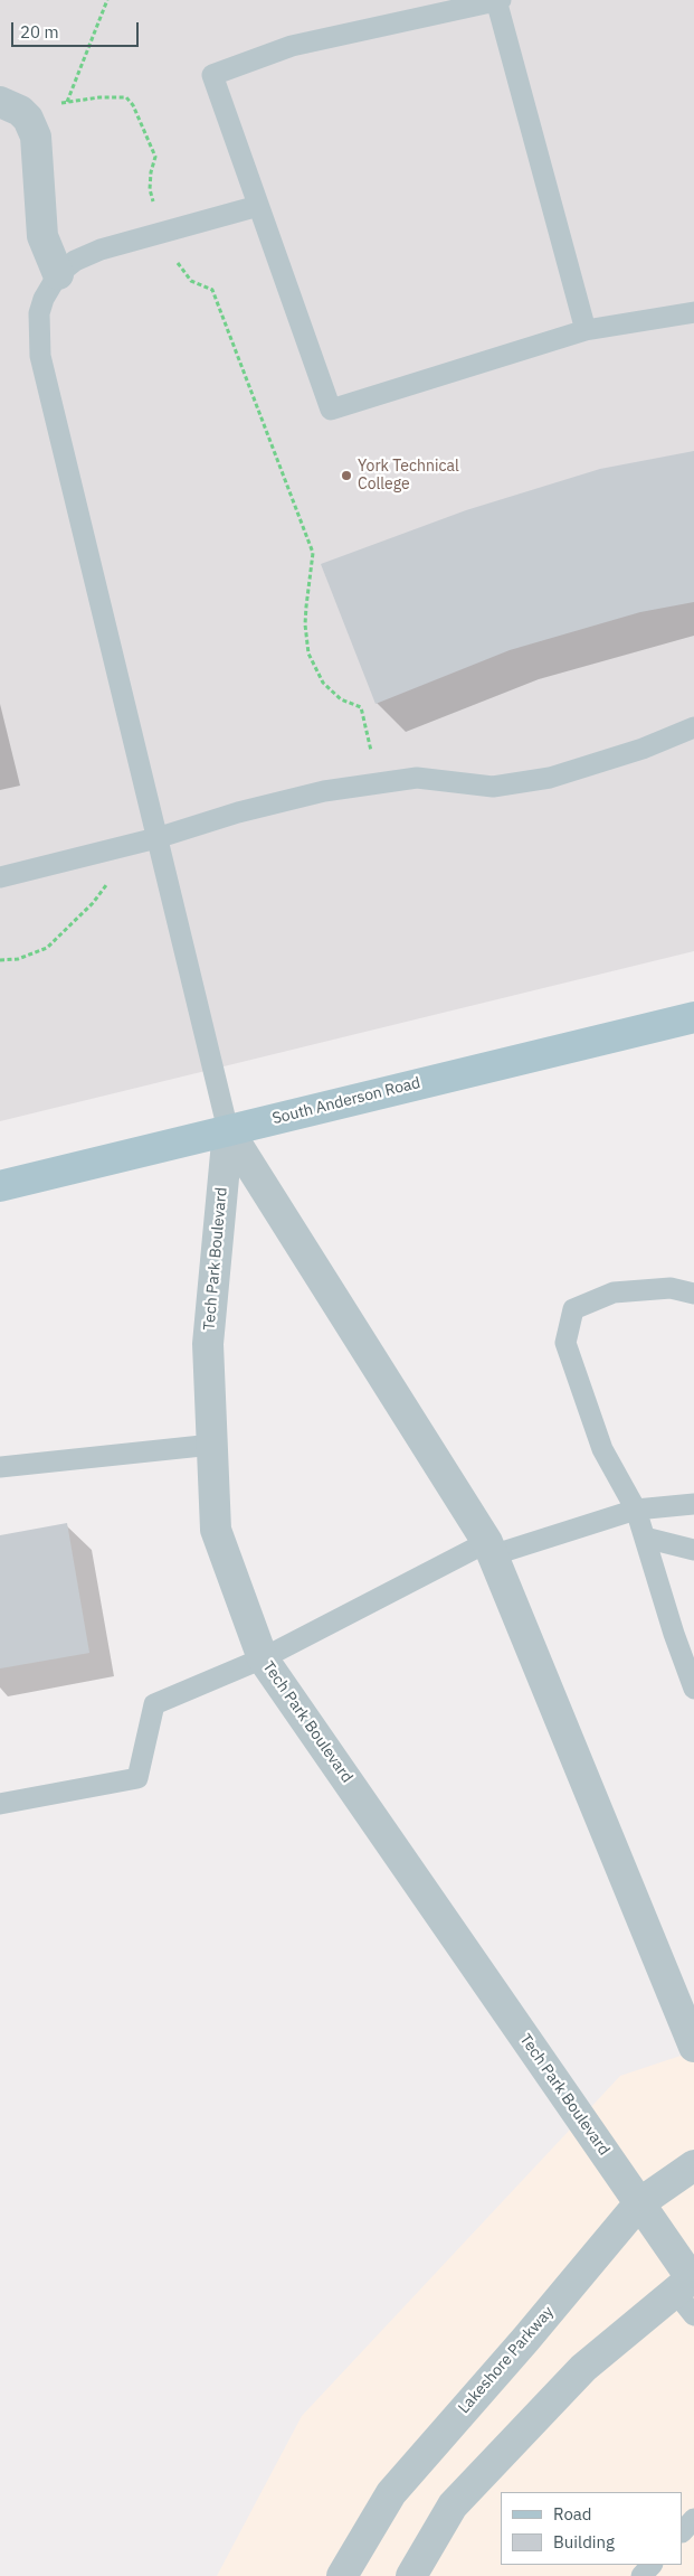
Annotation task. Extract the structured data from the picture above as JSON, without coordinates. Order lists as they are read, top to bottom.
{
  "streets": {
    "main road": ["South Anderson Road"],
    "street": ["Tech Park Boulevard", "Lakeshore Parkway"]
  },
  "crossings": [
    ["South Anderson Road", "Tech Park Boulevard"],
    ["Tech Park Boulevard", "Lakeshore Parkway"]
  ],
  "places": ["York Technical College"],
  "legend": ["Road", "Building"],
  "scale_bar": "20 m"
}
